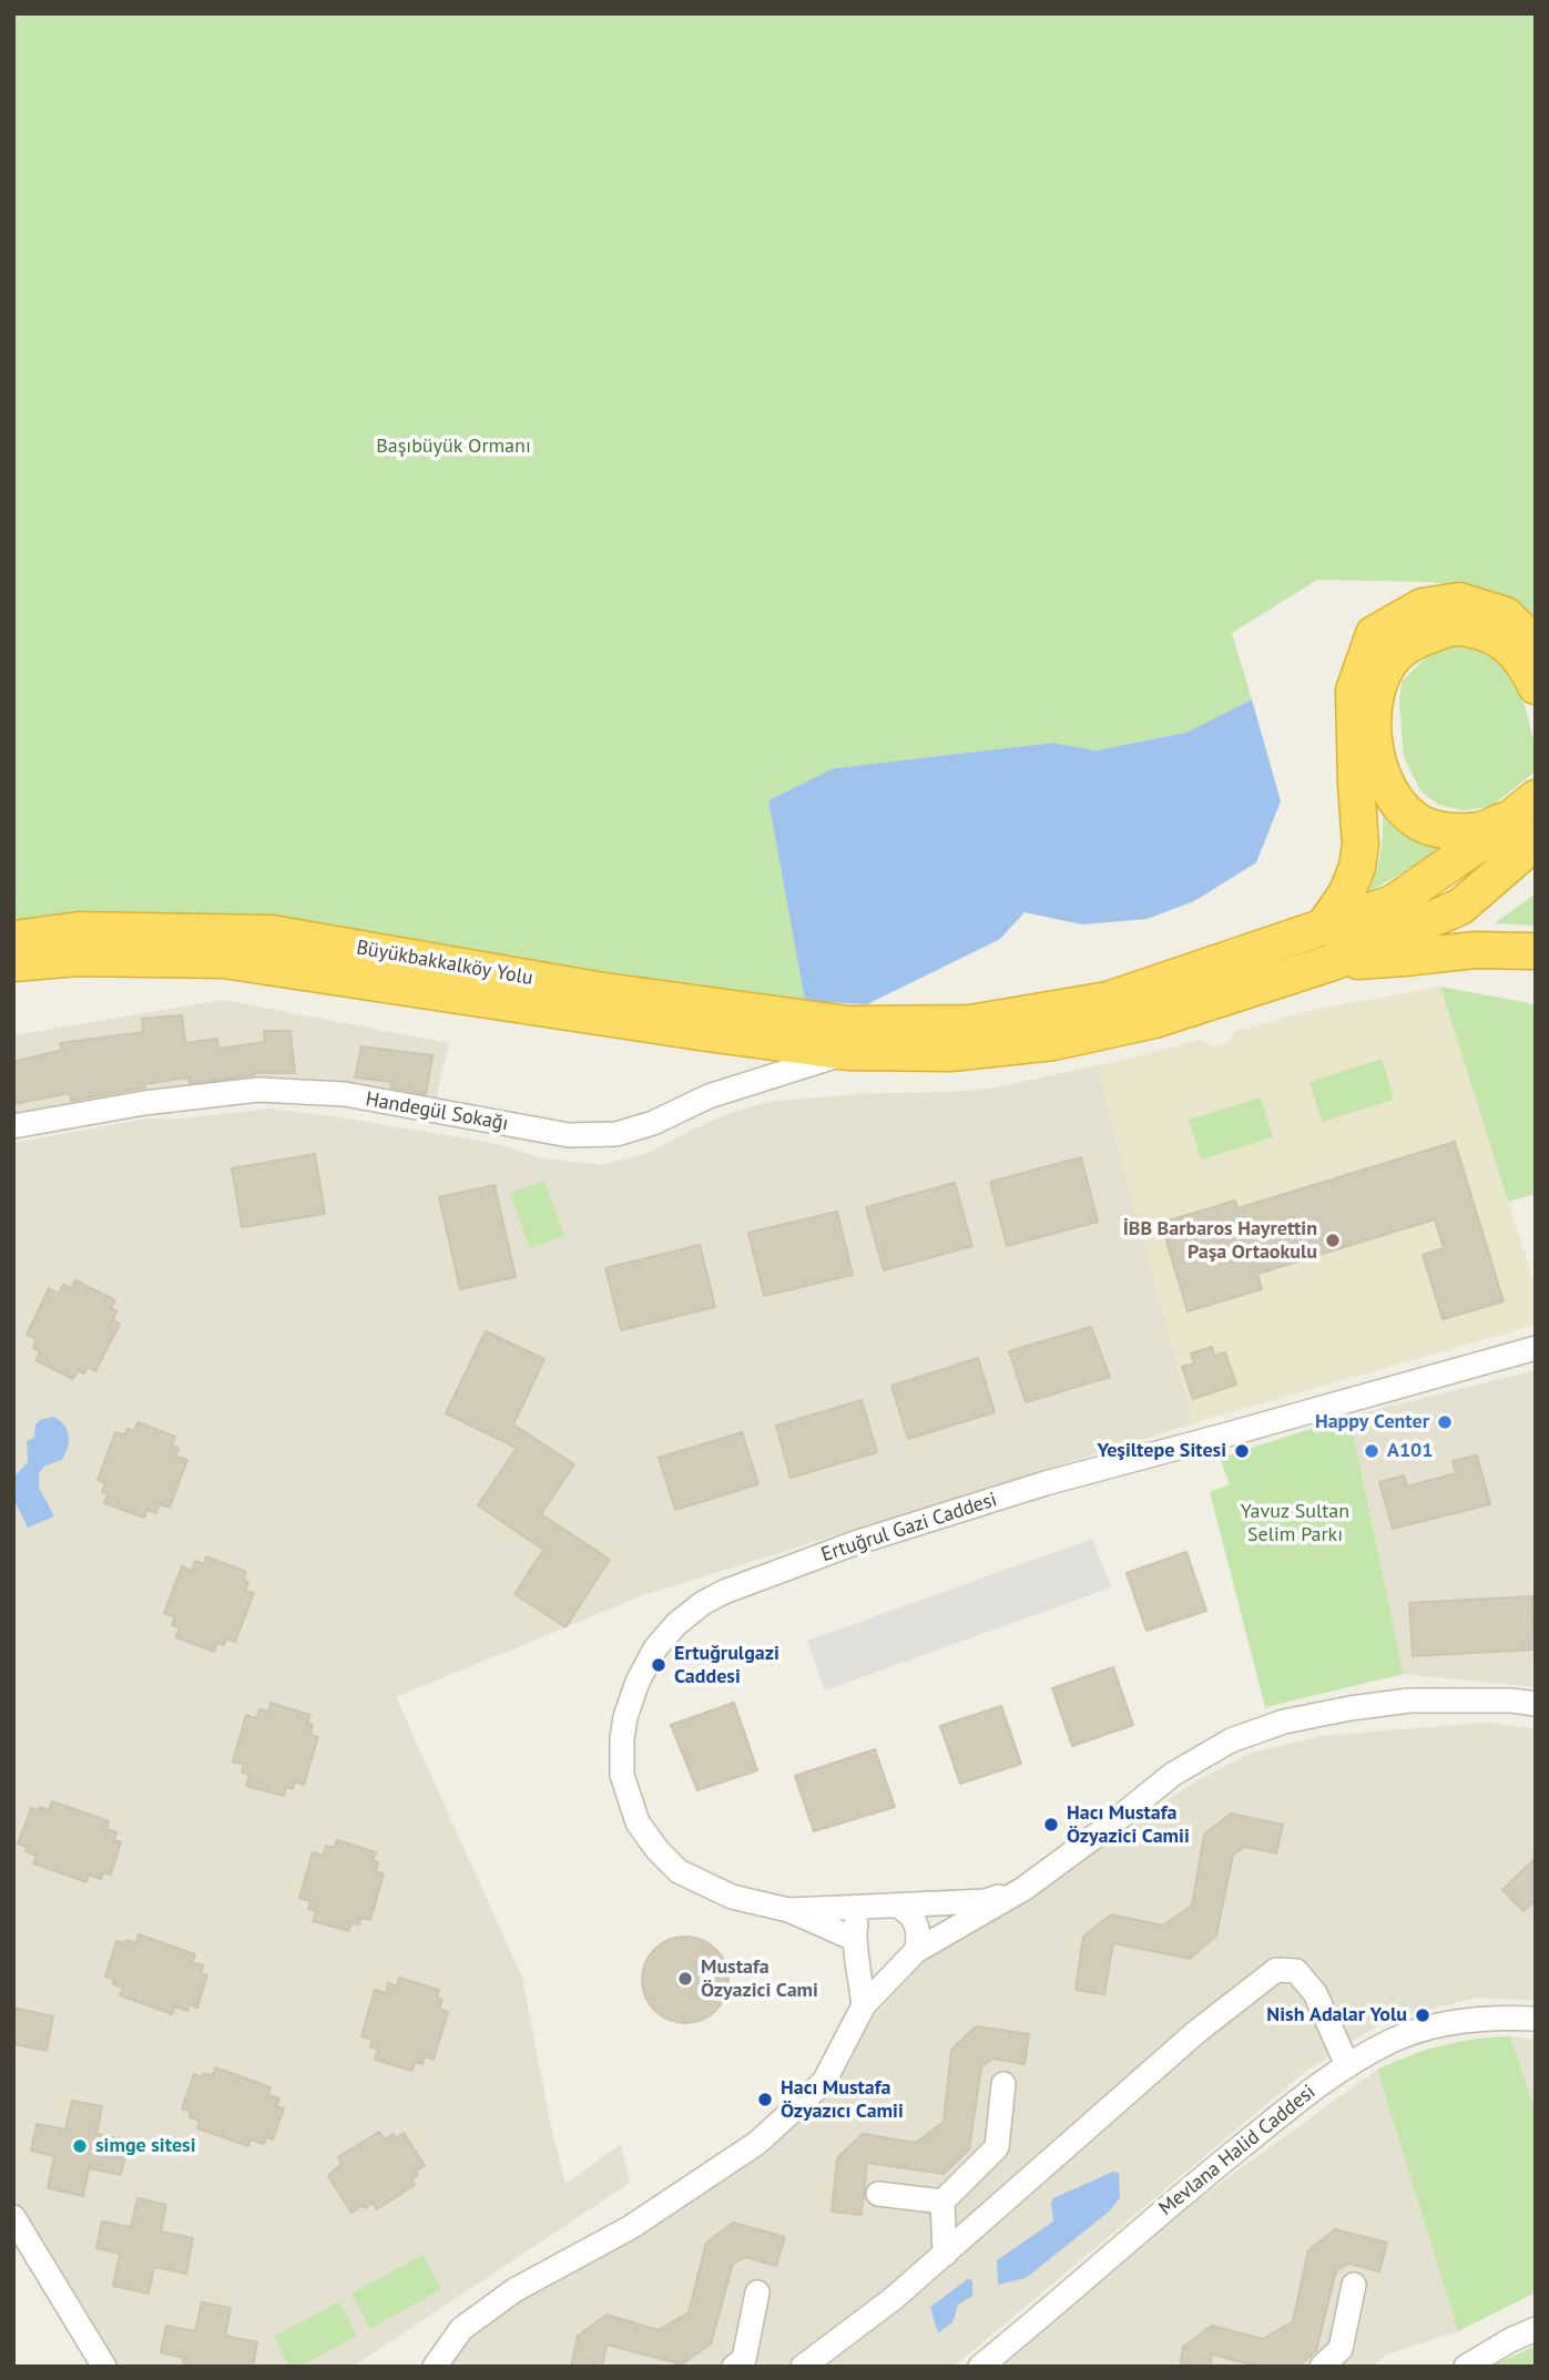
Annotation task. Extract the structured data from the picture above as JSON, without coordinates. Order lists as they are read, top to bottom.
{
  "streets": {
    "highway": ["Büyükbakkalköy Yolu"],
    "street": ["Handegül Sokağı", "Ertuğrul Gazi Caddesi", "Mevlana Halid Caddesi"]
  },
  "crossings": [
    ["Büyükbakkalköy Yolu", "Handegül Sokağı"]
  ],
  "parks": ["Başıbüyük Ormanı", "Yavuz Sultan Selim Parkı"],
  "places": [
    "İBB Barbaros Hayrettin Paşa Ortaokulu",
    "Happy Center",
    "Yeşiltepe Sitesi",
    "A101",
    "Ertuğrulgazi Caddesi",
    "Hacı Mustafa Özyazici Camii",
    "Mustafa Özyazici Cami",
    "Nish Adalar Yolu",
    "Hacı Mustafa Özyazıcı Camii",
    "simge sitesi"
  ]
}
